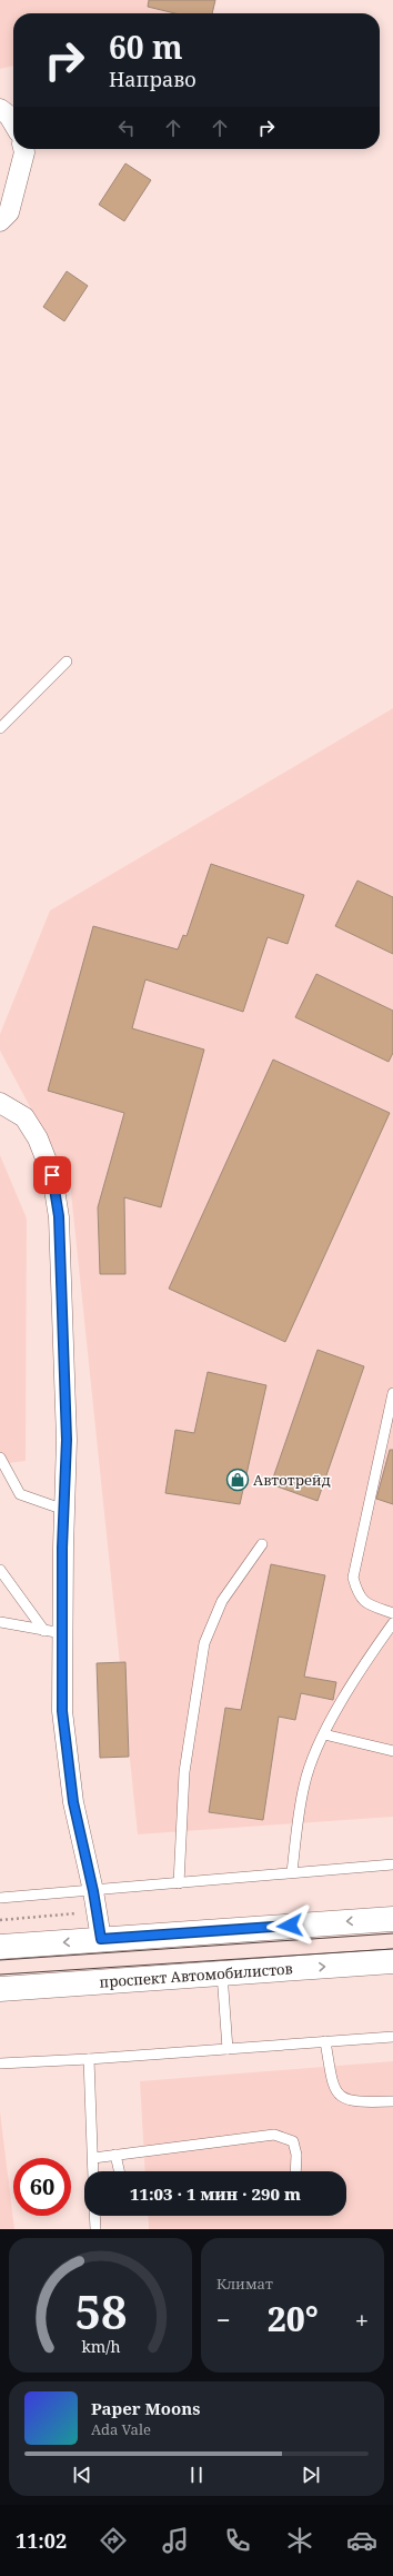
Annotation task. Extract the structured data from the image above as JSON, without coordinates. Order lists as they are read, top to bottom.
{
  "streets": {
    "main road": ["проспект Автомобилистов"]
  },
  "places": {
    "shop": ["Автотрейд"]
  },
  "page": {
    "turn": ["60 m", "Направо"],
    "limit": "60",
    "trip": "11:03 · 1 мин · 290 m",
    "tile": "Климат",
    "heat": ["−", "20°", "+"],
    "song": ["Paper Moons", "Ada Vale"],
    "tabs": "11:02",
    "gauge": ["58", "km/h"]
  }
}
